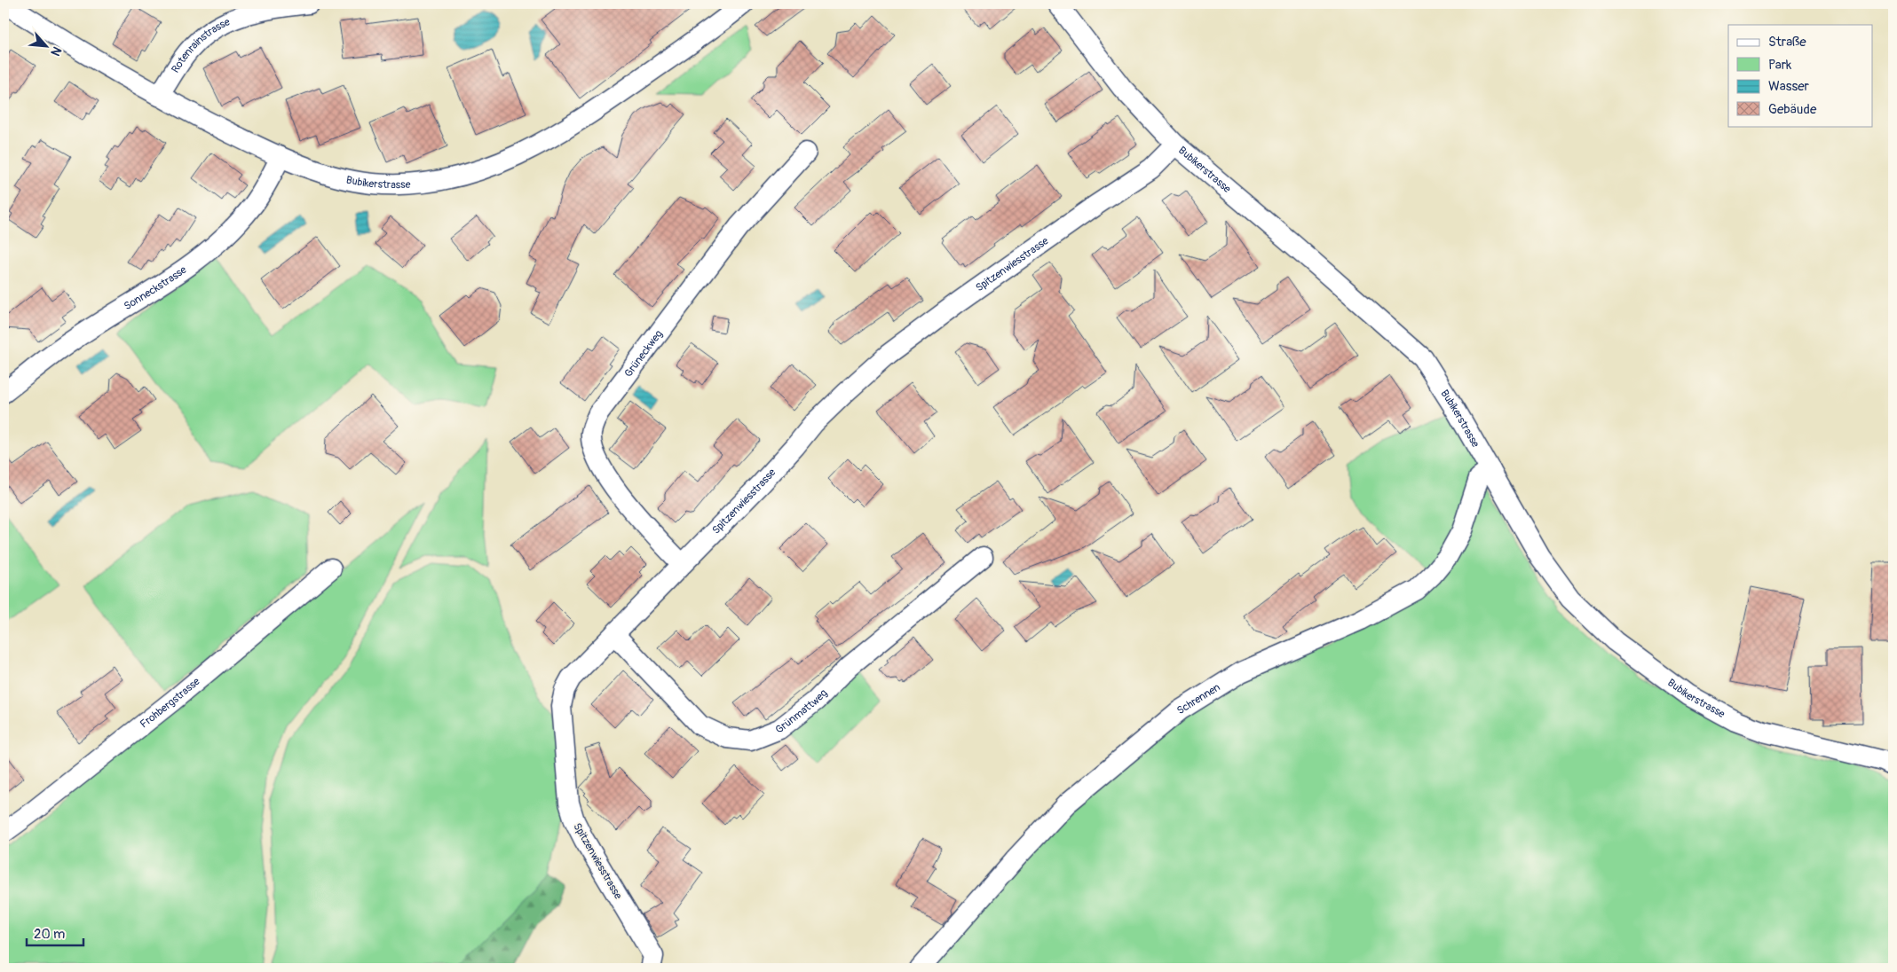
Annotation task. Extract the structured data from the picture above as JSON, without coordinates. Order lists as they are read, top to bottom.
{
  "streets": {
    "street": [
      "Rotenrainstrasse",
      "Bubikerstrasse",
      "Spitzenwiesstrasse",
      "Sonneckstrasse",
      "Grüneckweg",
      "Schrennen",
      "Frohbergstrasse",
      "Grünmattweg"
    ]
  },
  "crossings": [
    ["Rotenrainstrasse", "Bubikerstrasse"],
    ["Bubikerstrasse", "Spitzenwiesstrasse"],
    ["Bubikerstrasse", "Sonneckstrasse"],
    ["Bubikerstrasse", "Schrennen"],
    ["Spitzenwiesstrasse", "Grüneckweg"],
    ["Spitzenwiesstrasse", "Grünmattweg"]
  ],
  "legend": [
    "Straße",
    "Park",
    "Wasser",
    "Gebäude"
  ],
  "scale_bar": "20 m",
  "north": "bottom right"
}
